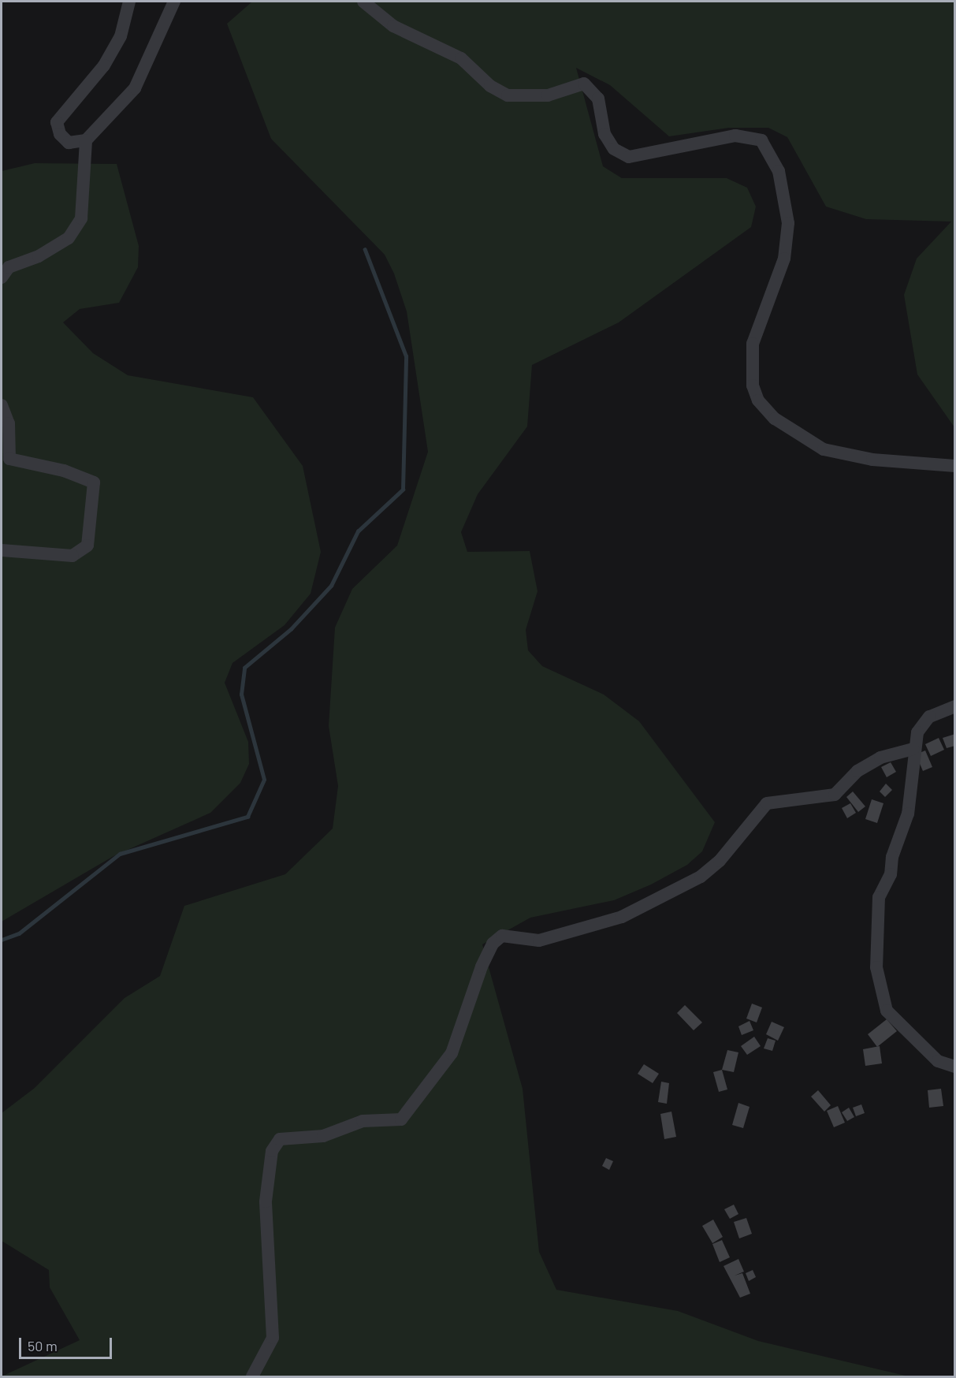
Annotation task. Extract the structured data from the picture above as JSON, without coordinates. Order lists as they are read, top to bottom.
{
  "scale_bar": "50 m"
}
